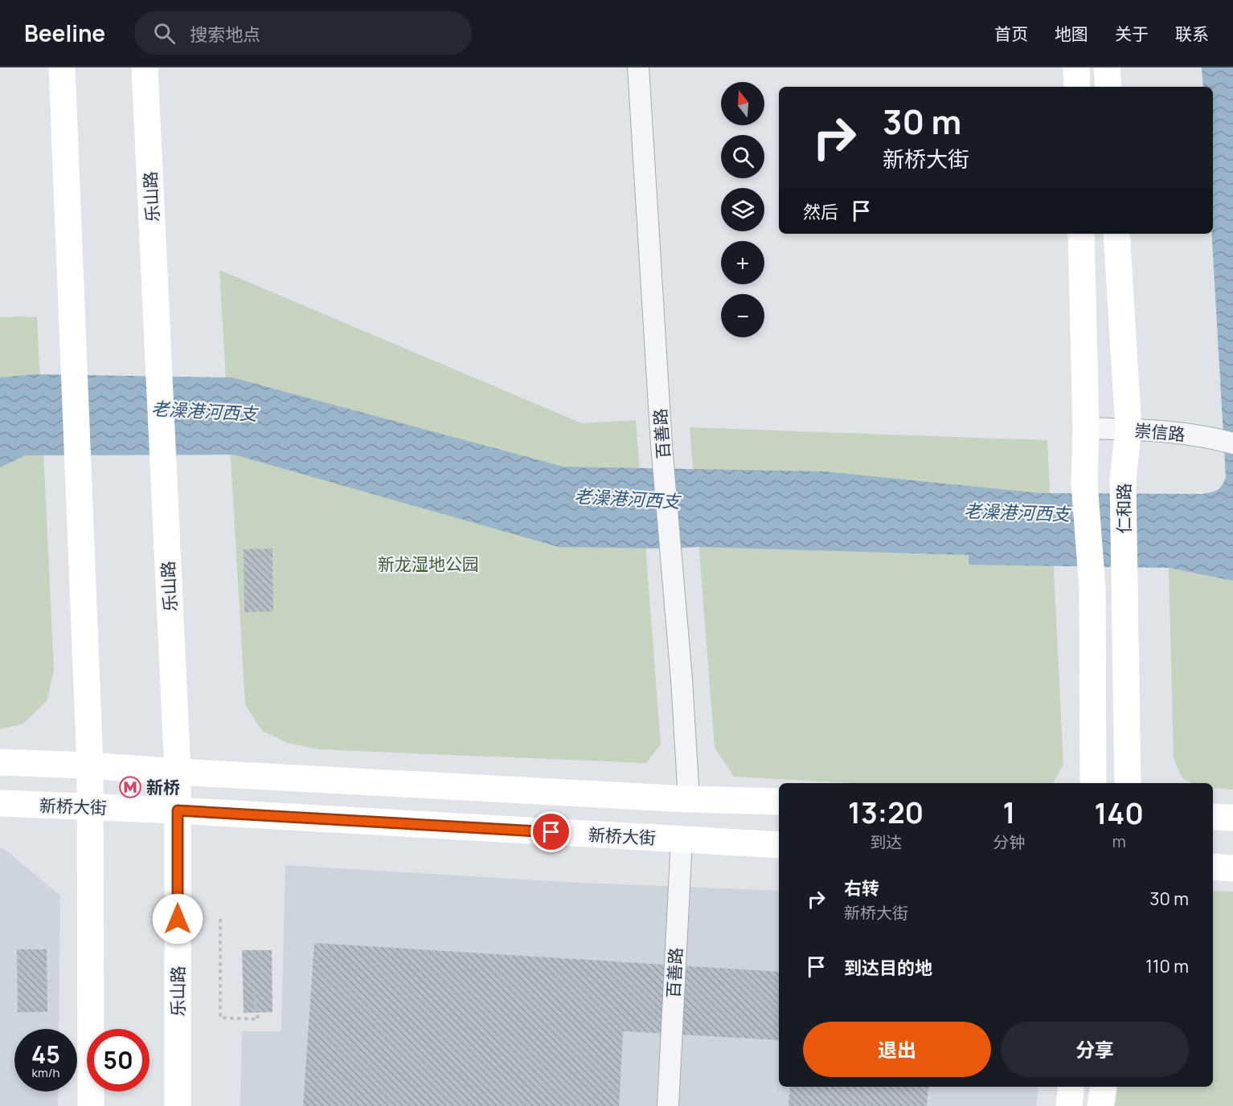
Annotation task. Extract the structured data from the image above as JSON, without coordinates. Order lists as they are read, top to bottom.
{
  "streets": {
    "street": [
      "乐山路",
      "崇信路",
      "百善路",
      "仁和路",
      "新桥大街"
    ]
  },
  "crossings": [
    ["乐山路", "新桥大街"],
    ["崇信路", "仁和路"],
    ["百善路", "新桥大街"]
  ],
  "water": ["老澡港河西支"],
  "parks": ["新龙湿地公园"],
  "places": {
    "metro station": ["新桥"]
  },
  "north": "top",
  "page": {
    "header": "Beeline",
    "search": "搜索地点",
    "nav": [
      "首页",
      "地图",
      "关于",
      "联系"
    ],
    "map_buttons": ["+", "−"],
    "turn": ["30 m", "新桥大街"],
    "then": "然后",
    "eta": [
      "13:20",
      "到达",
      "1",
      "分钟",
      "140",
      "m"
    ],
    "list": [
      {
        "name": "右转",
        "note": "新桥大街",
        "value": "30 m"
      },
      {
        "name": "到达目的地",
        "value": "110 m"
      }
    ],
    "buttons": ["退出", "分享"],
    "speed": "45 km/h",
    "limit": "50"
  }
}
